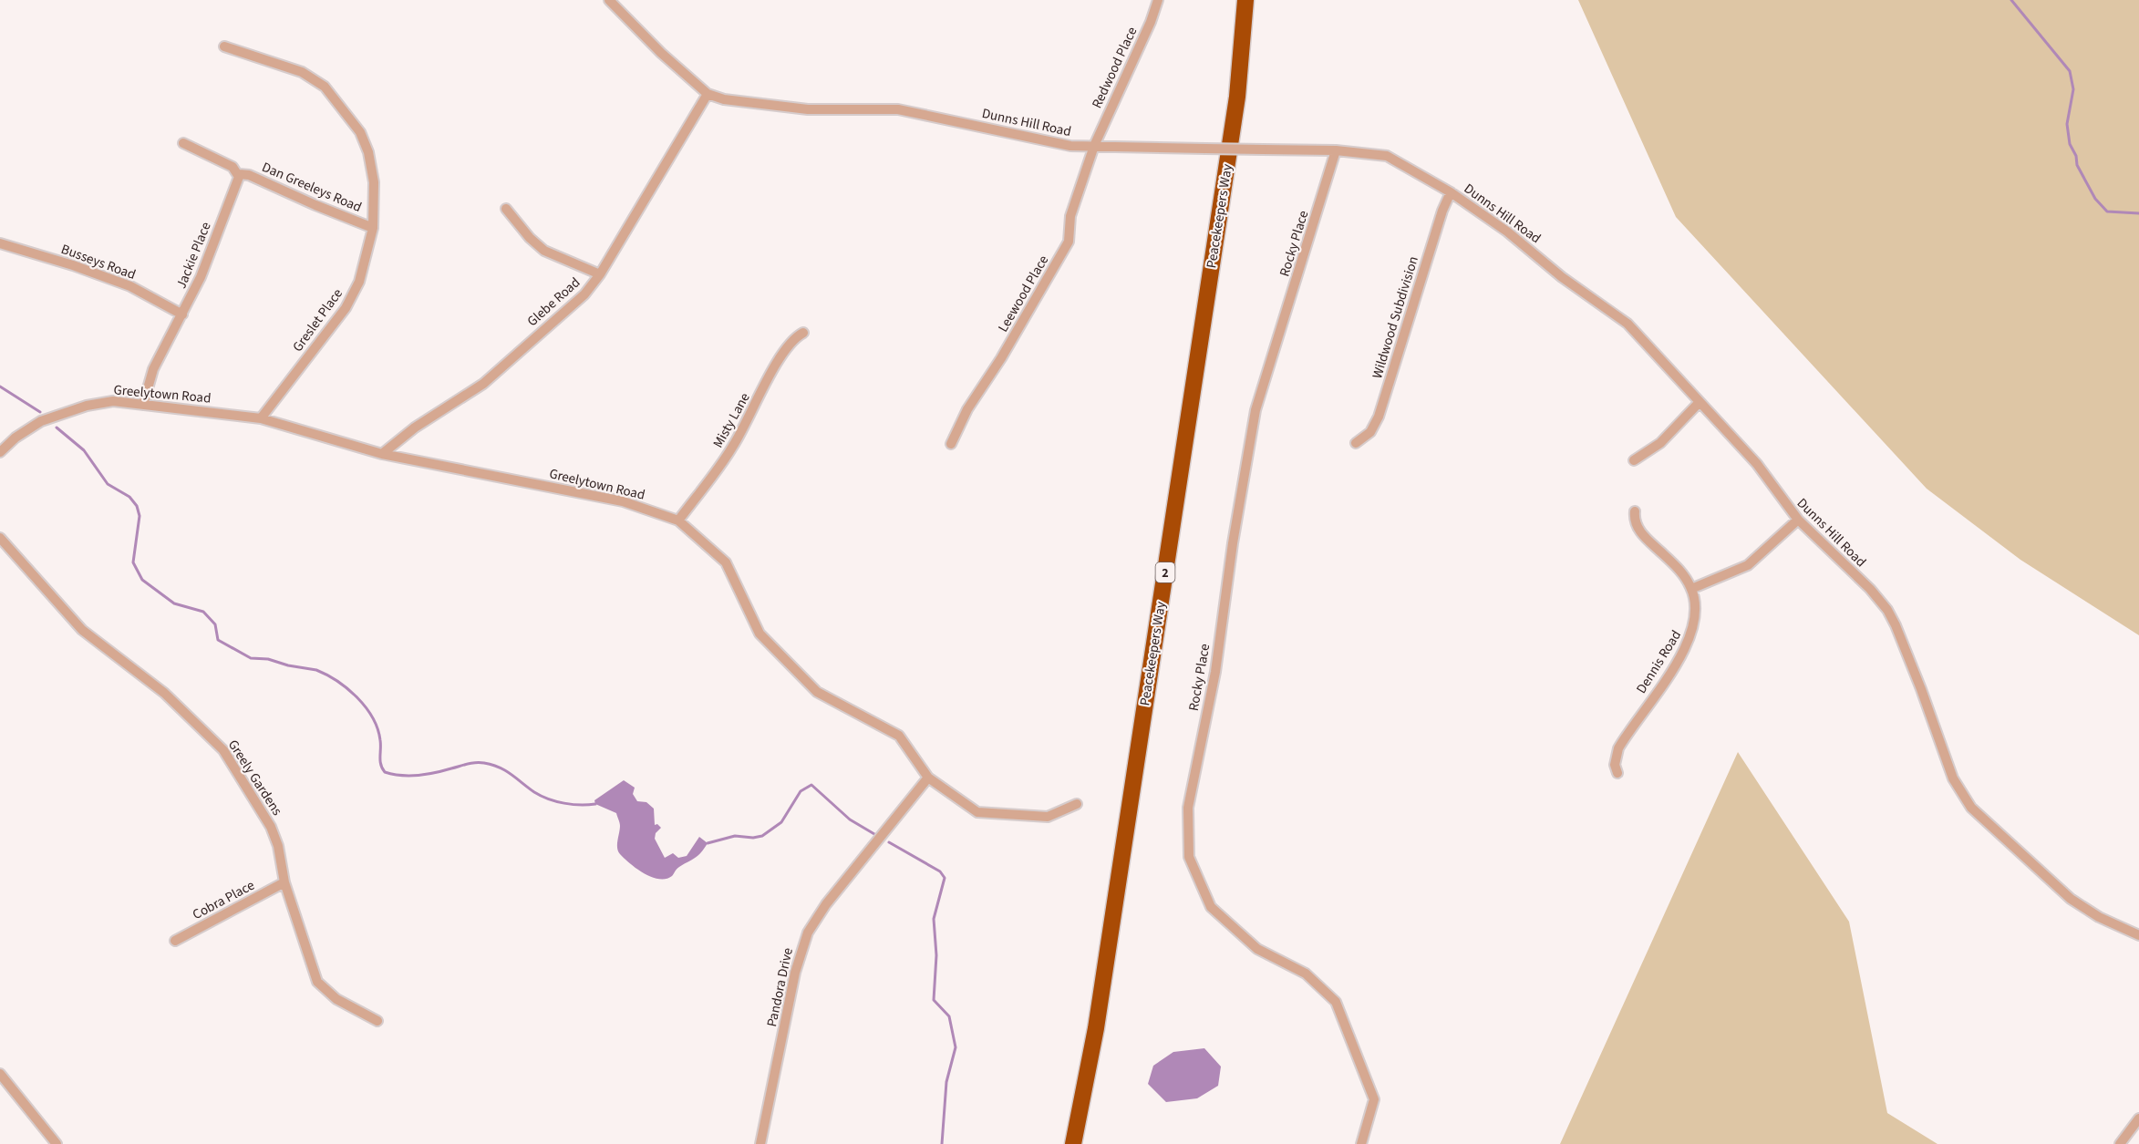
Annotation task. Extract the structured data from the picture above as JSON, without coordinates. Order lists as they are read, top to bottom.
{
  "streets": {
    "highway": ["Peacekeepers Way", "2"],
    "street": [
      "Redwood Place",
      "Dunns Hill Road",
      "Dan Greeleys Road",
      "Rocky Place",
      "Jackie Place",
      "Busseys Road",
      "Leewood Place",
      "Glebe Road",
      "Wildwood Subdivision",
      "Greslet Place",
      "Greelytown Road",
      "Misty Lane",
      "Dennis Road",
      "Greely Gardens",
      "Cobra Place",
      "Pandora Drive"
    ]
  },
  "crossings": [
    ["Redwood Place", "Dunns Hill Road"],
    ["Redwood Place", "Leewood Place"],
    ["Dunns Hill Road", "Rocky Place"],
    ["Dunns Hill Road", "Leewood Place"],
    ["Dunns Hill Road", "Glebe Road"],
    ["Dunns Hill Road", "Wildwood Subdivision"],
    ["Dan Greeleys Road", "Jackie Place"],
    ["Dan Greeleys Road", "Greslet Place"],
    ["Jackie Place", "Busseys Road"],
    ["Jackie Place", "Greelytown Road"],
    ["Glebe Road", "Greelytown Road"],
    ["Greslet Place", "Greelytown Road"],
    ["Greelytown Road", "Misty Lane"],
    ["Greelytown Road", "Pandora Drive"],
    ["Greely Gardens", "Cobra Place"]
  ]
}
